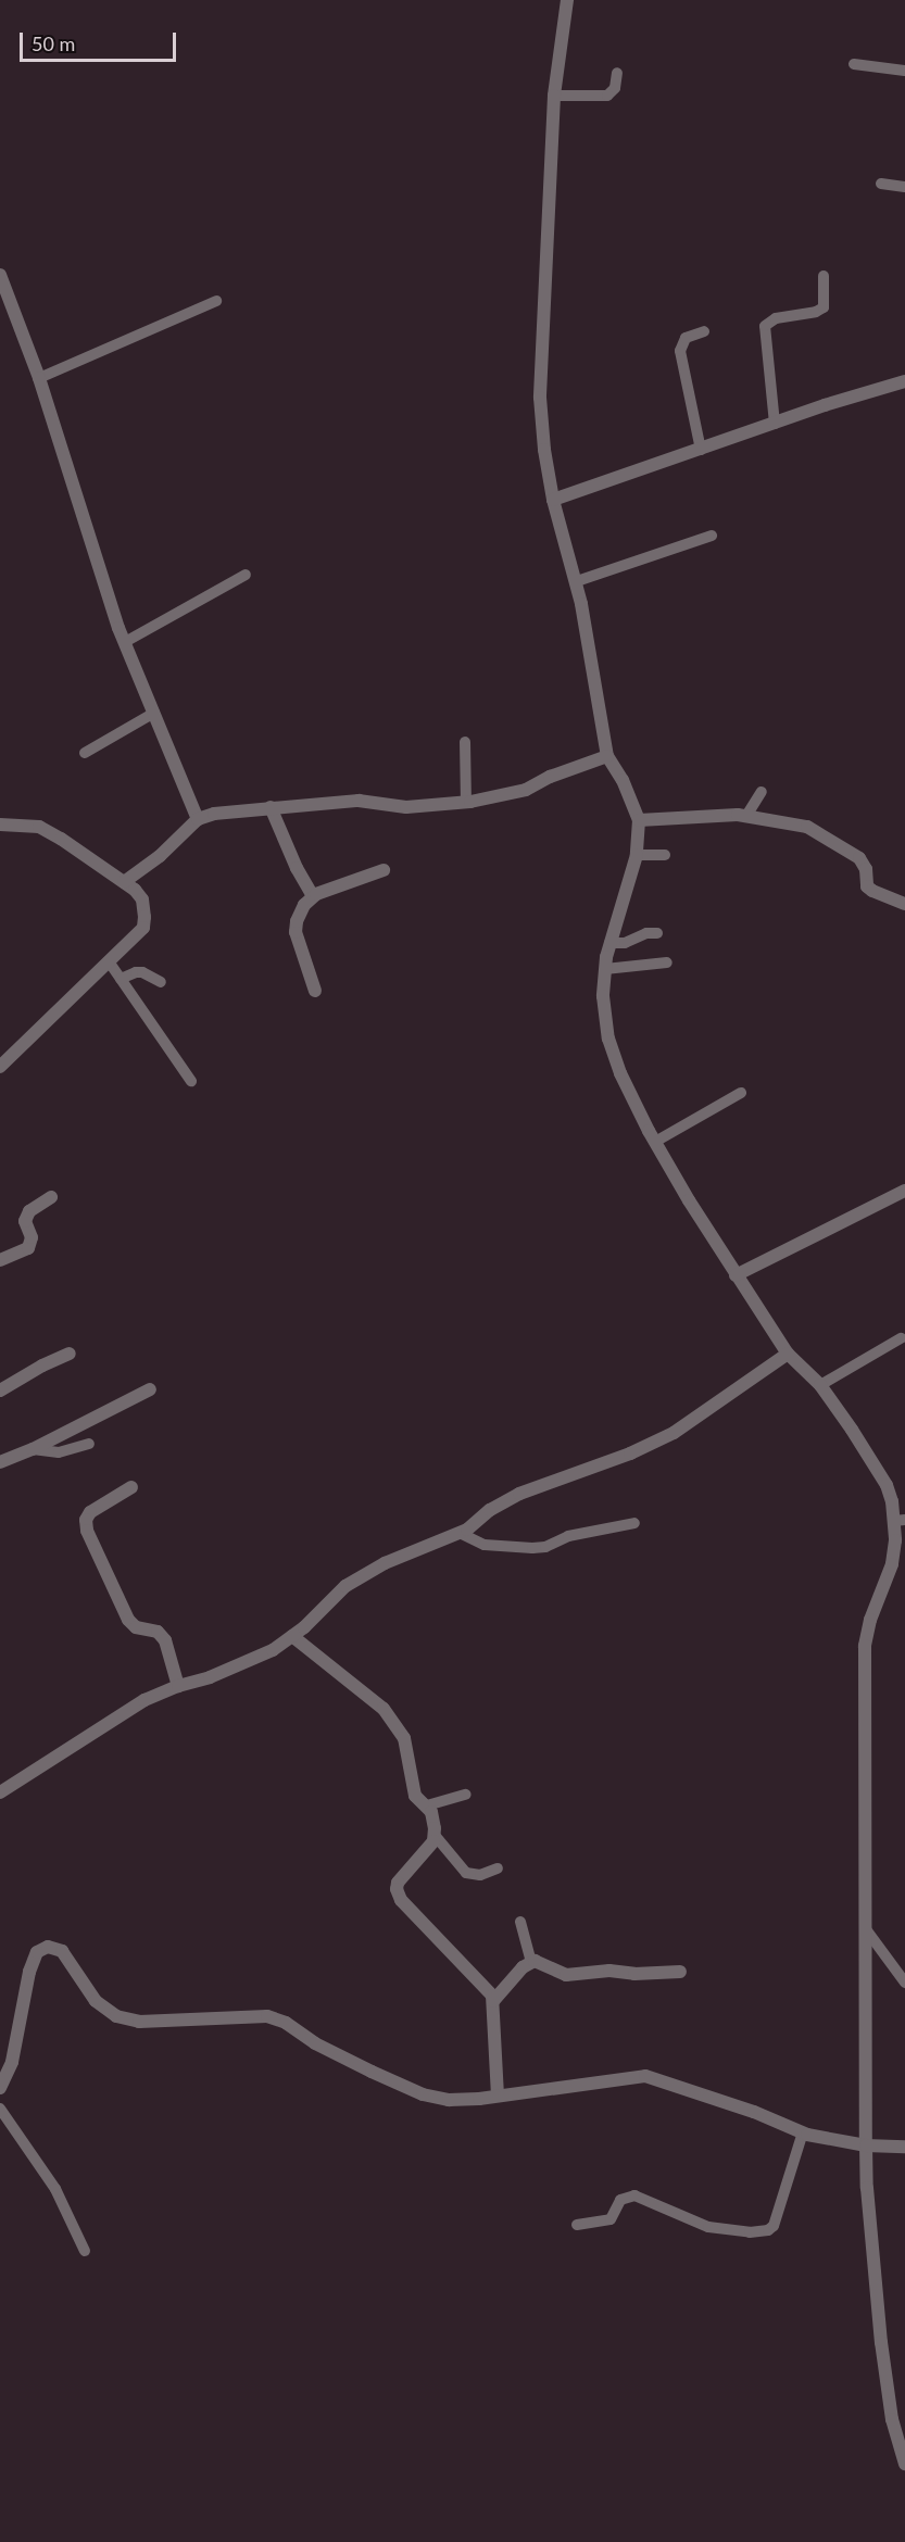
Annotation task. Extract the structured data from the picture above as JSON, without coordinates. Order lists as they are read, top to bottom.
{
  "scale_bar": "50 m"
}
